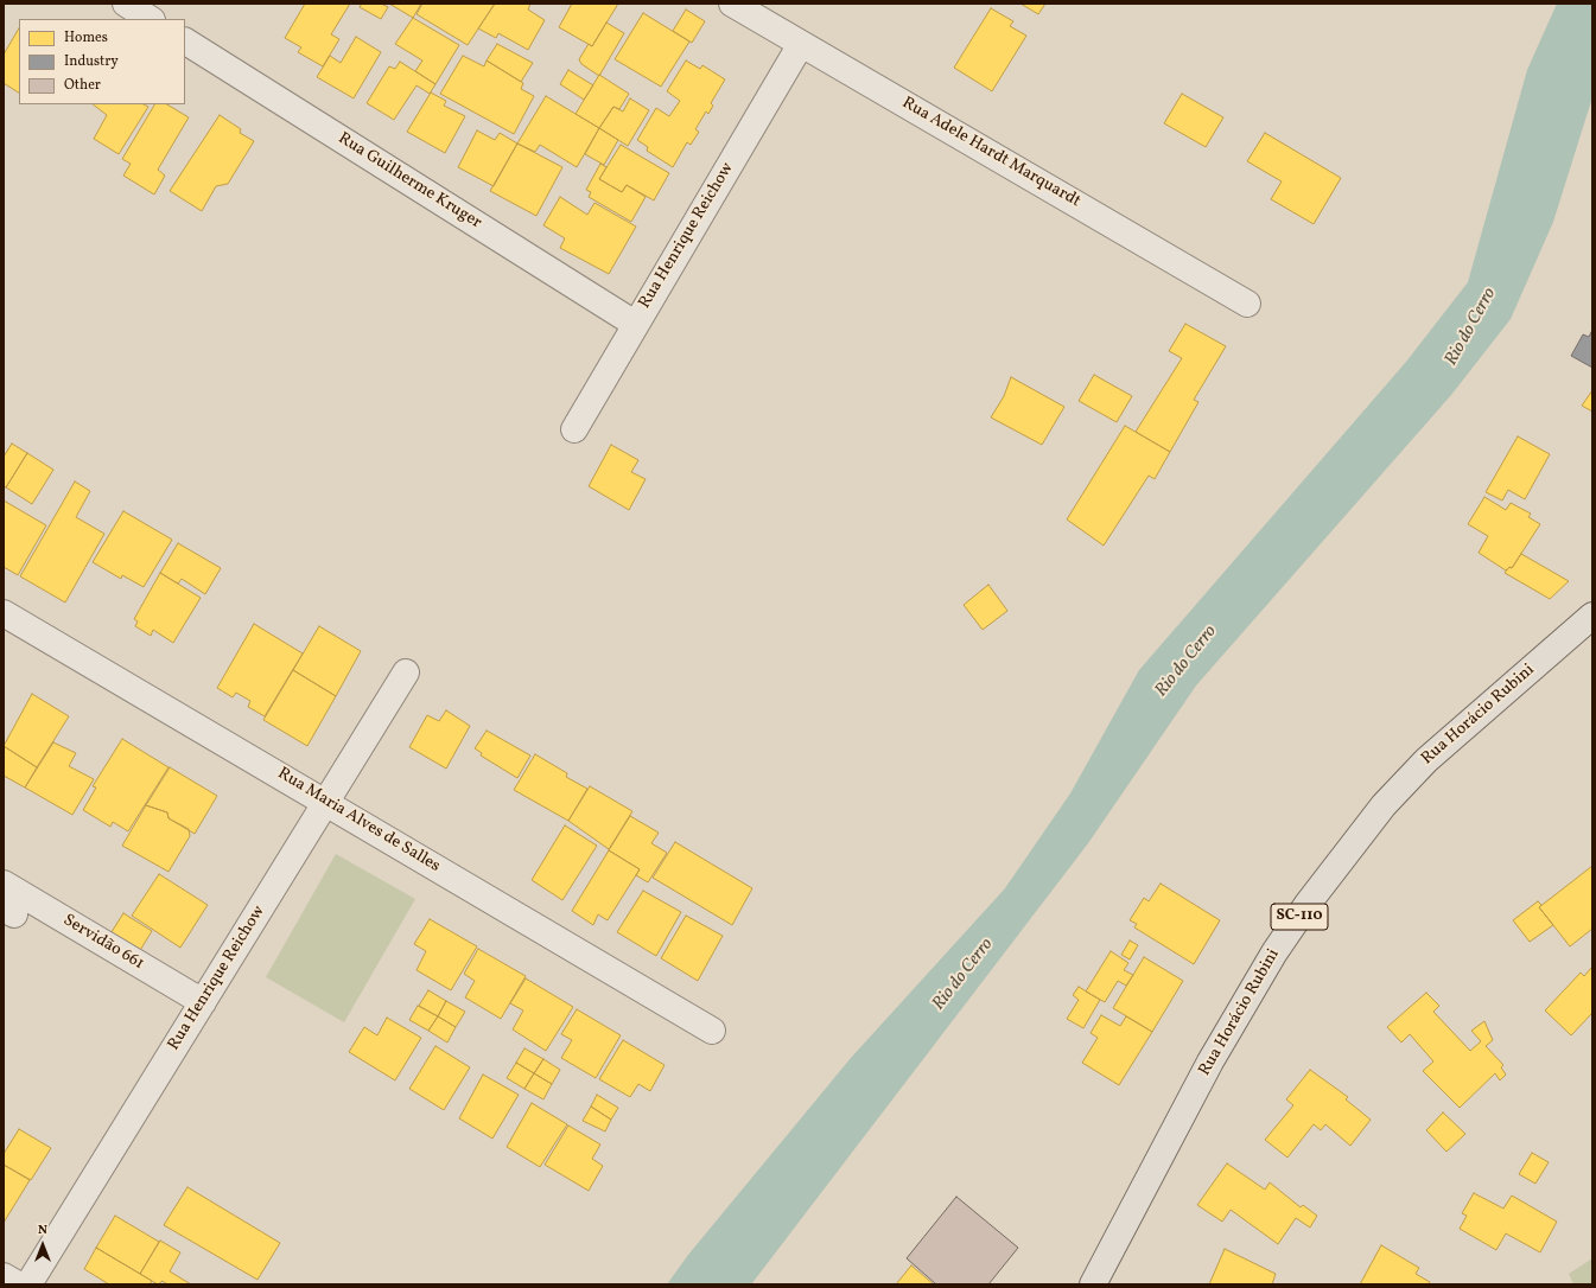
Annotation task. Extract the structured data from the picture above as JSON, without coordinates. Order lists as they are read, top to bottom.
{
  "streets": {
    "main road": ["Rua Horácio Rubini", "SC-110"],
    "street": [
      "Rua Adele Hardt Marquardt",
      "Rua Guilherme Kruger",
      "Rua Henrique Reichow",
      "Rua Maria Alves de Salles",
      "Servidão 661"
    ]
  },
  "crossings": [
    ["Rua Adele Hardt Marquardt", "Rua Henrique Reichow"],
    ["Rua Guilherme Kruger", "Rua Henrique Reichow"],
    ["Rua Henrique Reichow", "Rua Maria Alves de Salles"],
    ["Rua Henrique Reichow", "Servidão 661"]
  ],
  "water": ["Rio do Cerro"],
  "legend": ["Homes", "Industry", "Other"],
  "north": "top"
}
